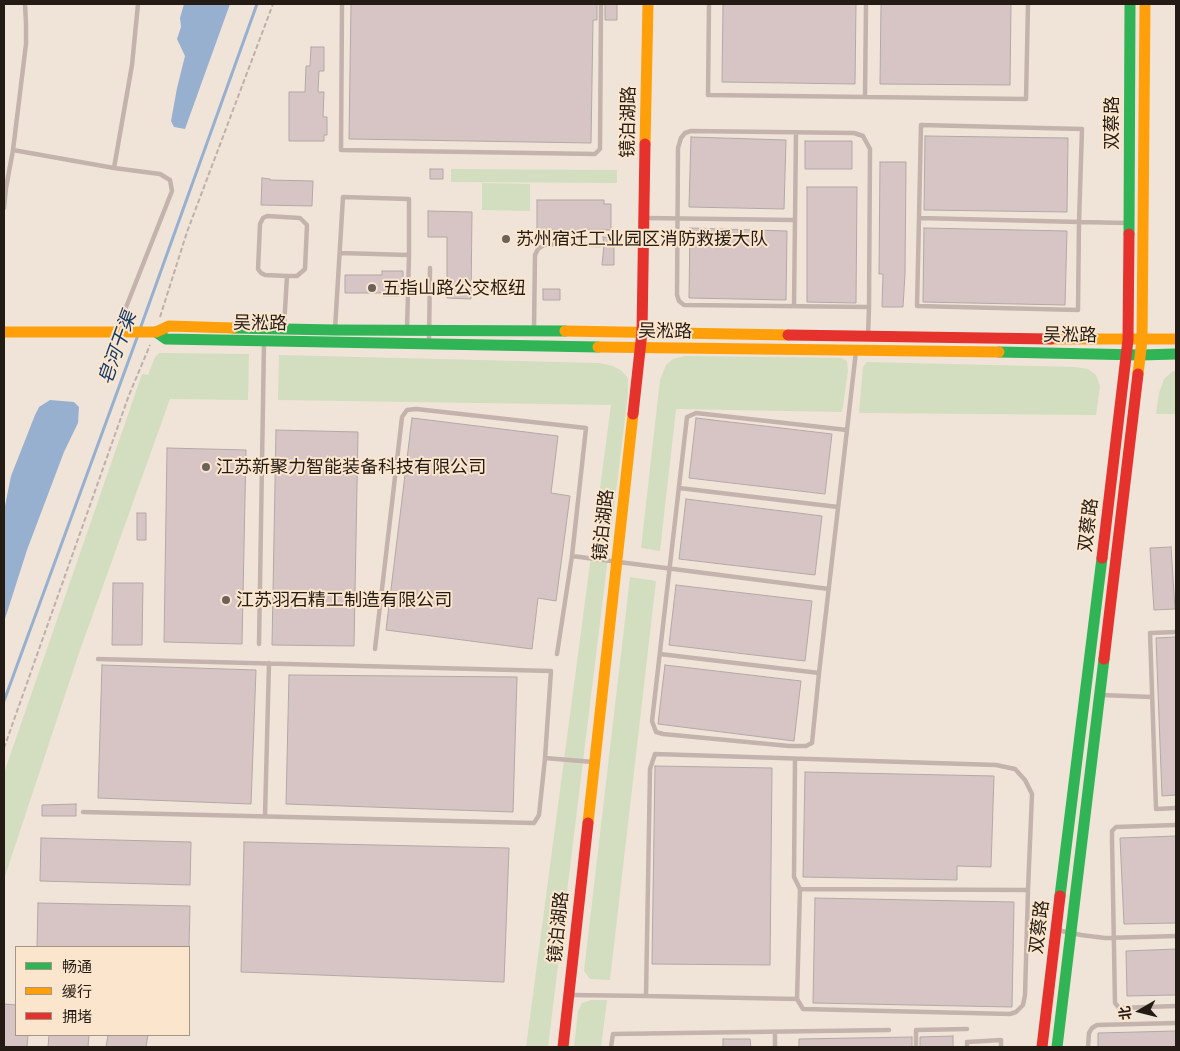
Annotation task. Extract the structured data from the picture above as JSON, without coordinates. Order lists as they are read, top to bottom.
{
  "streets": {
    "street": ["镜泊湖路", "双蔡路", "吴淞路"]
  },
  "crossings": [
    ["镜泊湖路", "吴淞路"],
    ["双蔡路", "吴淞路"]
  ],
  "water": ["皂河干渠"],
  "places": [
    "苏州宿迁工业园区消防救援大队",
    "五指山路公交枢纽",
    "江苏新聚力智能装备科技有限公司",
    "江苏羽石精工制造有限公司"
  ],
  "legend": ["畅通", "缓行", "拥堵"],
  "north": "left"
}
